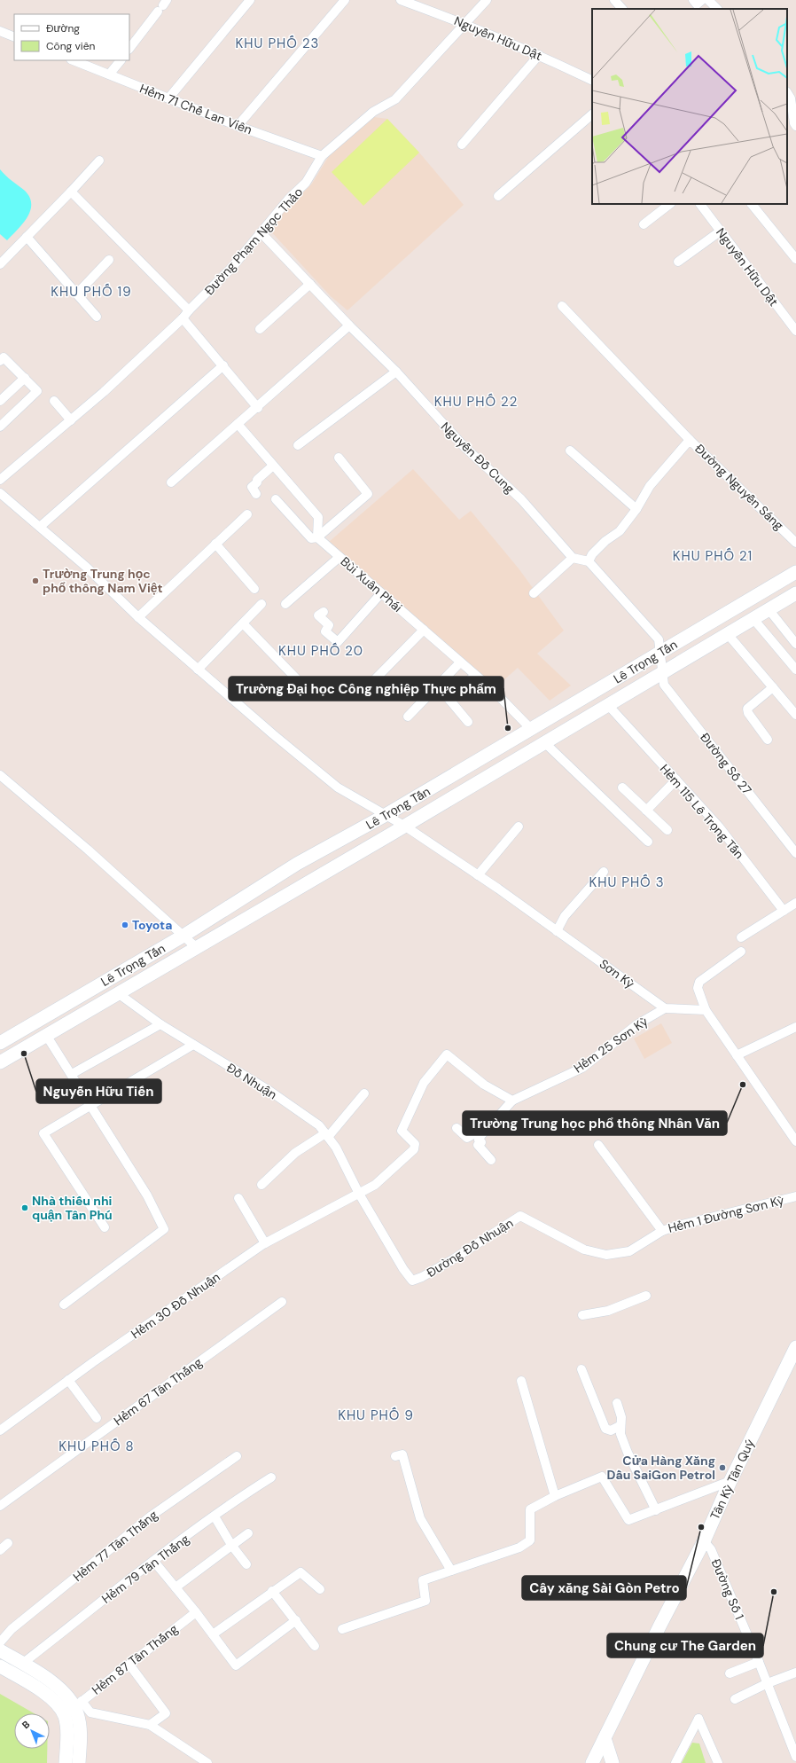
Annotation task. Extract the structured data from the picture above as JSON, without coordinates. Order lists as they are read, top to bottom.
{
  "streets": {
    "main road": ["Lê Trọng Tấn", "Tân Kỳ Tân Quý"],
    "street": [
      "Nguyễn Hữu Dật",
      "Hẻm 71 Chế Lan Viên",
      "Đường Phạm Ngọc Thảo",
      "Nguyễn Đỗ Cung",
      "Đường Nguyễn Sáng",
      "Bùi Xuân Phái",
      "Đường Số 27",
      "Hẻm 115 Lê Trọng Tấn",
      "Sơn Kỳ",
      "Hẻm 25 Sơn Kỳ",
      "Đỗ Nhuận",
      "Hẻm 1 Đường Sơn Kỳ",
      "Đường Đỗ Nhuận",
      "Hẻm 30 Đỗ Nhuận",
      "Hẻm 67 Tân Thắng",
      "Hẻm 77 Tân Thắng",
      "Hẻm 79 Tân Thắng",
      "Đường Số 1",
      "Hẻm 87 Tân Thắng"
    ]
  },
  "crossings": [
    ["Nguyễn Hữu Dật", "Đường Phạm Ngọc Thảo"],
    ["Hẻm 71 Chế Lan Viên", "Đường Phạm Ngọc Thảo"],
    ["Đường Phạm Ngọc Thảo", "Nguyễn Đỗ Cung"],
    ["Bùi Xuân Phái", "Lê Trọng Tấn"],
    ["Lê Trọng Tấn", "Đường Số 27"],
    ["Lê Trọng Tấn", "Hẻm 115 Lê Trọng Tấn"],
    ["Lê Trọng Tấn", "Sơn Kỳ"],
    ["Lê Trọng Tấn", "Đỗ Nhuận"],
    ["Sơn Kỳ", "Hẻm 25 Sơn Kỳ"],
    ["Hẻm 25 Sơn Kỳ", "Hẻm 30 Đỗ Nhuận"],
    ["Đỗ Nhuận", "Đường Đỗ Nhuận"],
    ["Đỗ Nhuận", "Hẻm 30 Đỗ Nhuận"],
    ["Hẻm 1 Đường Sơn Kỳ", "Đường Đỗ Nhuận"],
    ["Đường Đỗ Nhuận", "Hẻm 30 Đỗ Nhuận"],
    ["Tân Kỳ Tân Quý", "Đường Số 1"]
  ],
  "districts": [
    "KHU PHỐ 23",
    "KHU PHỐ 19",
    "KHU PHỐ 22",
    "KHU PHỐ 21",
    "KHU PHỐ 20",
    "KHU PHỐ 3",
    "KHU PHỐ 9",
    "KHU PHỐ 8"
  ],
  "places": [
    "Trường Trung học phổ thông Nam Việt",
    "Trường Đại học Công nghiệp Thực phẩm",
    "Toyota",
    "Nguyễn Hữu Tiến",
    "Trường Trung học phổ thông Nhân Văn",
    "Nhà thiếu nhi quận Tân Phú",
    "Cửa Hàng Xăng Dầu SaiGon Petrol",
    "Cây xăng Sài Gòn Petro",
    "Chung cư The Garden"
  ],
  "legend": ["Đường", "Công viên"],
  "north": "top left"
}
